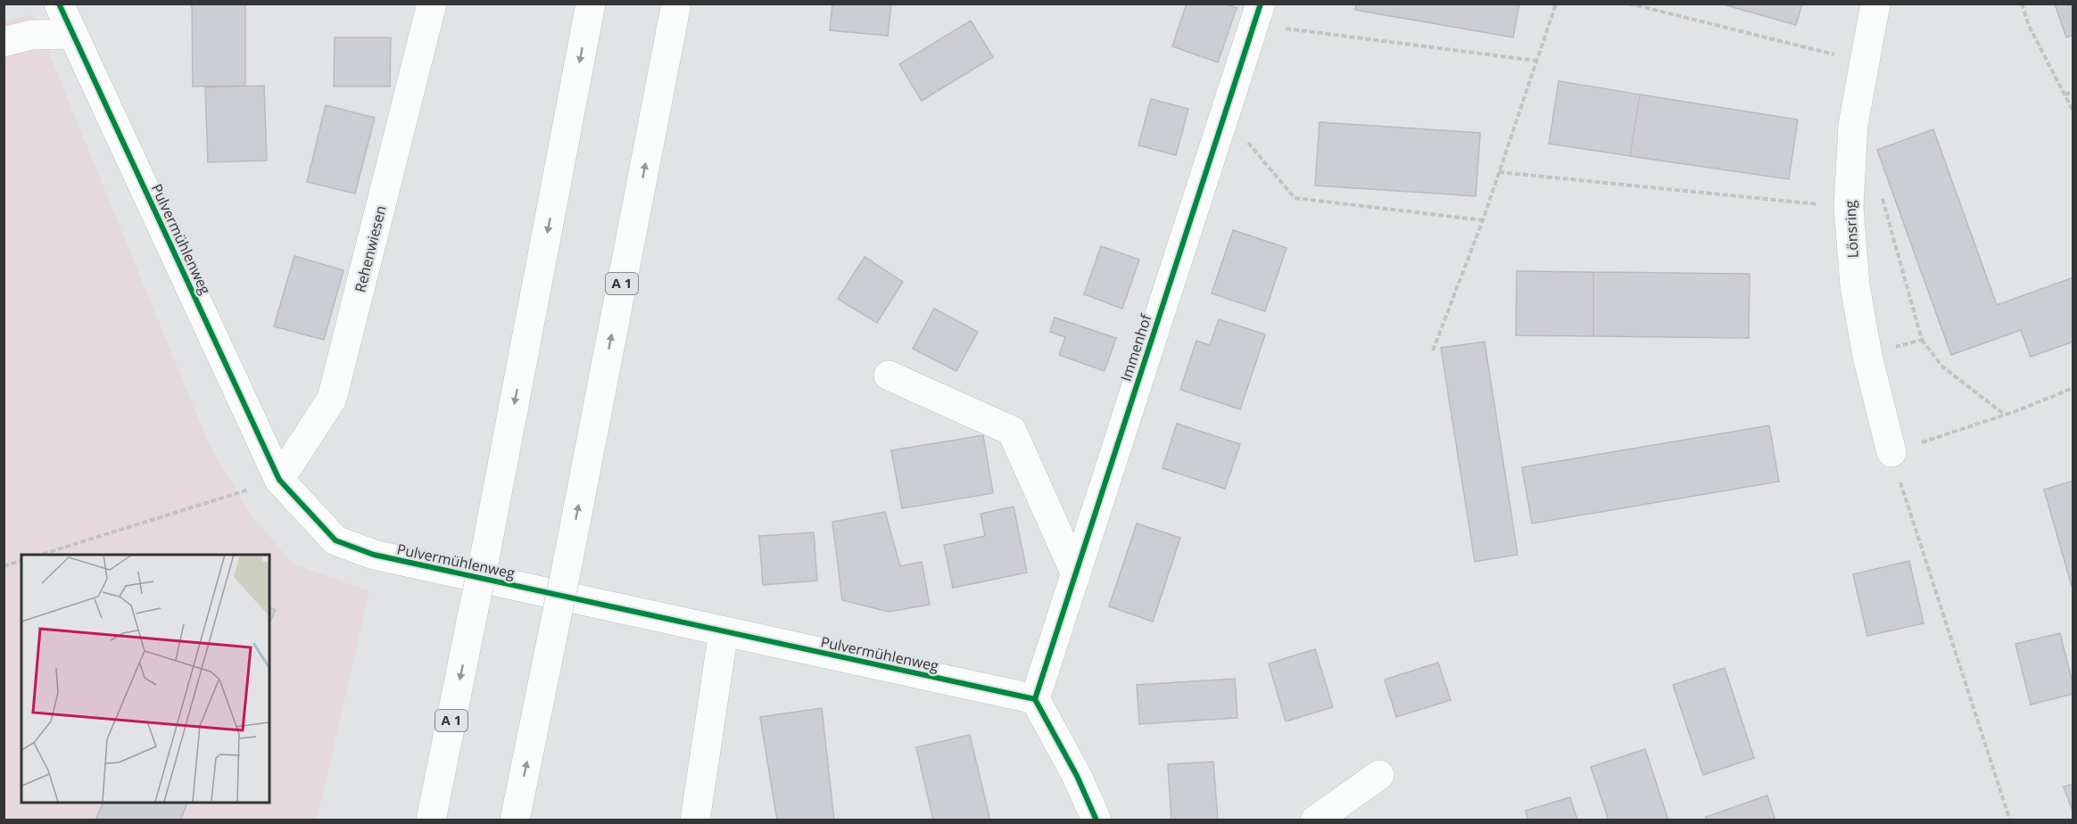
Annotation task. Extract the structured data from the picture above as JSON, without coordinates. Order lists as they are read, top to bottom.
{
  "streets": {
    "main road": [
      "Lönsring",
      "Pulvermühlenweg",
      "Rehenwiesen",
      "A 1",
      "Immenhof"
    ]
  },
  "crossings": [
    ["Pulvermühlenweg", "Rehenwiesen"],
    ["Pulvermühlenweg", "Immenhof"]
  ]
}
